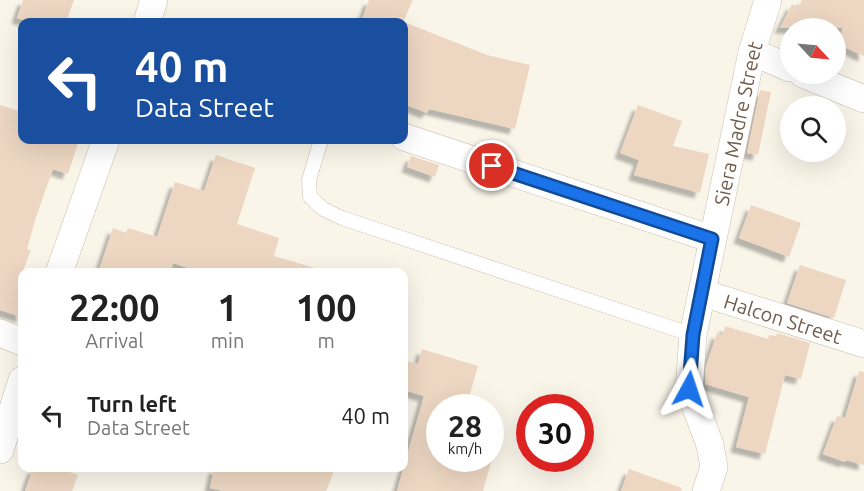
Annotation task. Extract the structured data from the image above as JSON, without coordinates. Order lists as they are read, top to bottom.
{
  "streets": {
    "street": ["Siera Madre Street", "Halcon Street"]
  },
  "crossings": [
    ["Siera Madre Street", "Halcon Street"]
  ],
  "north": "bottom right",
  "page": {
    "turn": ["40 m", "Data Street"],
    "eta": [
      "22:00",
      "Arrival",
      "1",
      "min",
      "100",
      "m"
    ],
    "list": [
      {
        "name": "Turn left",
        "note": "Data Street",
        "value": "40 m"
      }
    ],
    "speed": "28 km/h",
    "limit": "30"
  }
}
